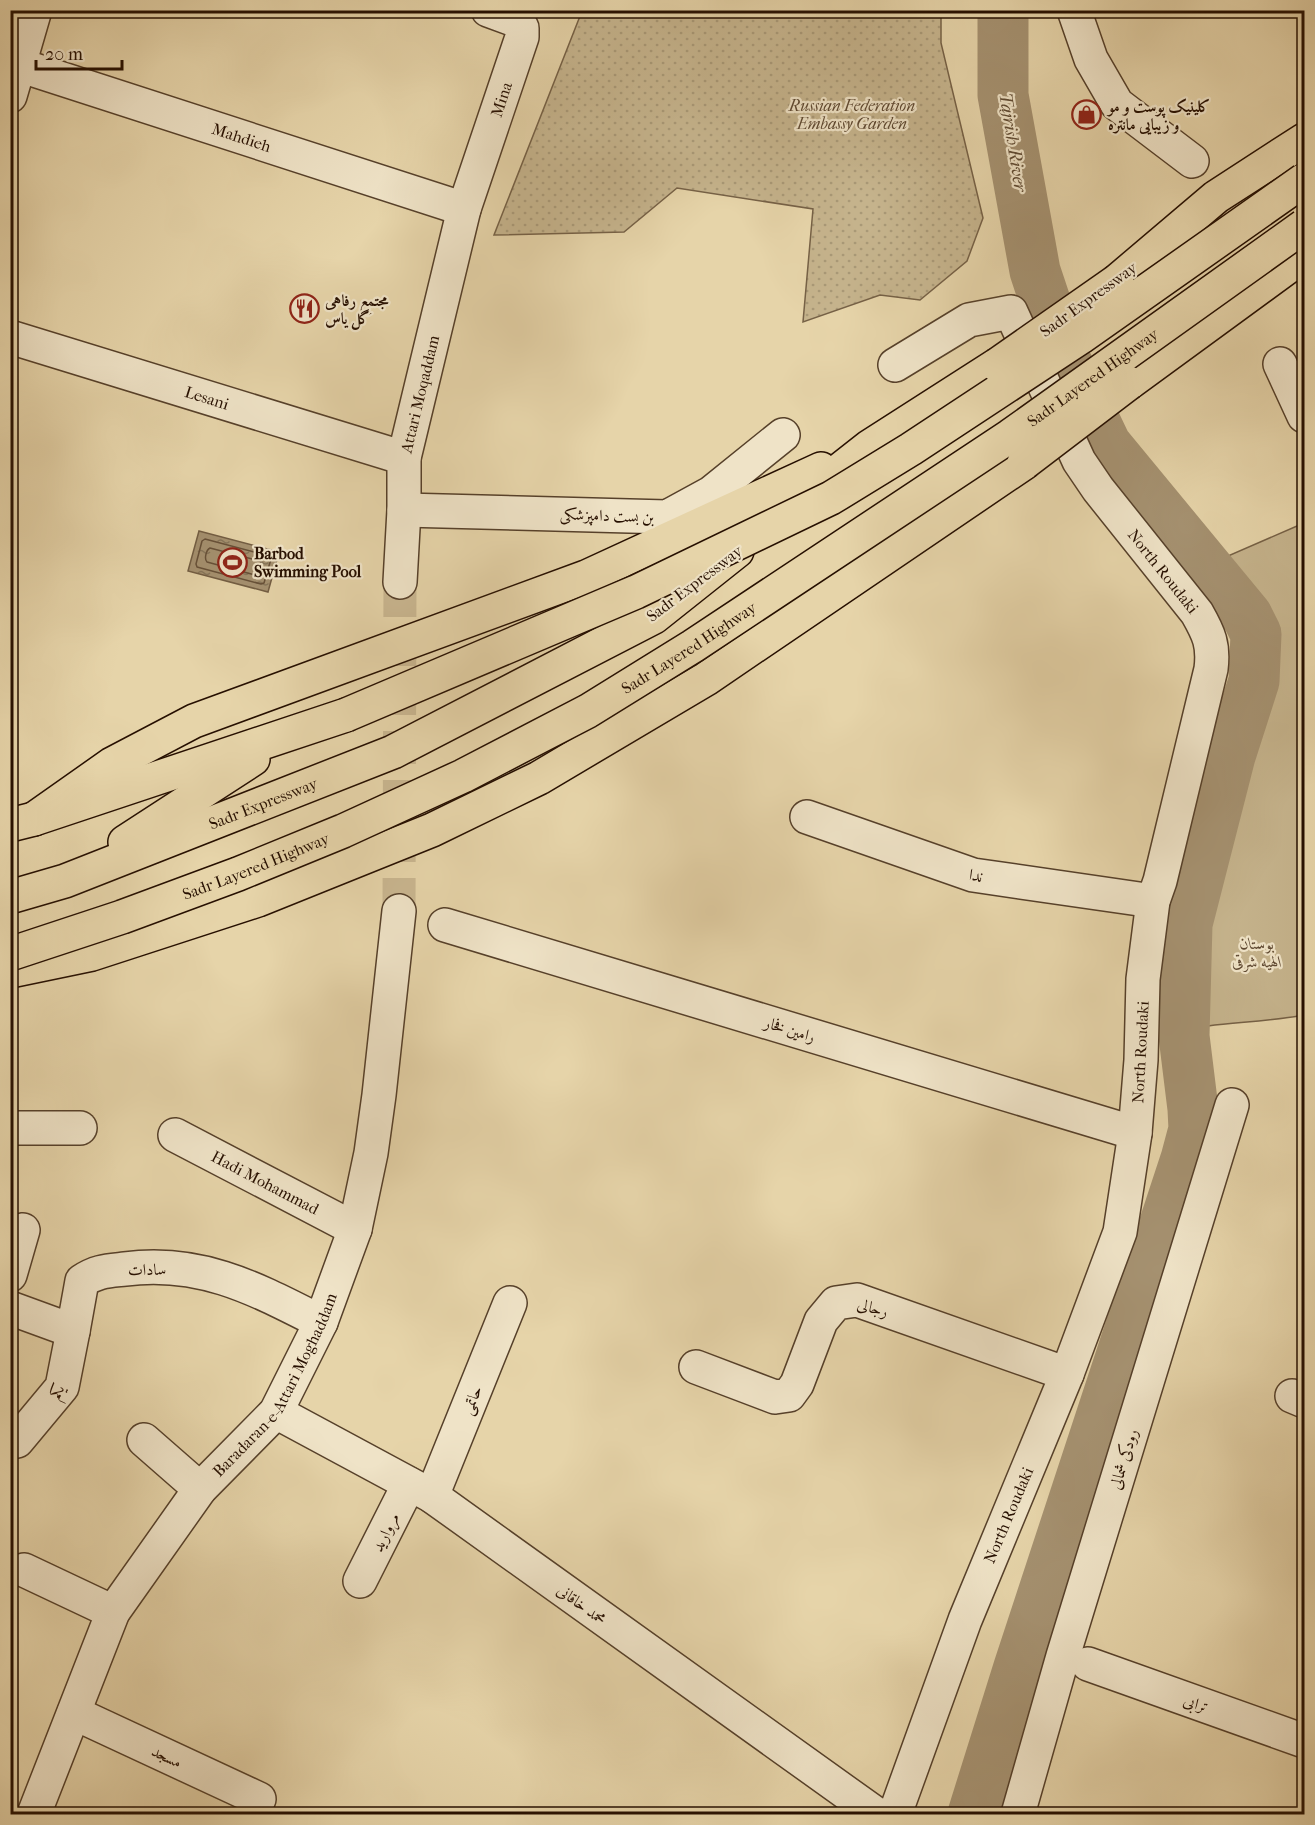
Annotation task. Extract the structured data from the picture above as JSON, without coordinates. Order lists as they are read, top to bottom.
{
  "streets": {
    "highway": ["Sadr Expressway", "Sadr Layered Highway"],
    "street": [
      "Mina",
      "Mahdieh",
      "Attari Moqaddam",
      "Lesani",
      "بن بست دامپزشکی",
      "North Roudaki",
      "ندا",
      "رامین فخار",
      "Hadi Mohammad",
      "سادات",
      "رجالی",
      "Baradaran-e-Attari Moghaddam",
      "یکم",
      "حاتمی",
      "رودکی شمالی",
      "مروارید",
      "محمد خاقانی",
      "ترابی",
      "مسجد"
    ]
  },
  "crossings": [
    ["Mina", "Mahdieh"],
    ["Mina", "Attari Moqaddam"],
    ["Mahdieh", "Attari Moqaddam"],
    ["Attari Moqaddam", "Lesani"],
    ["Attari Moqaddam", "بن بست دامپزشکی"],
    ["North Roudaki", "ندا"],
    ["North Roudaki", "رامین فخار"],
    ["North Roudaki", "رجالی"],
    ["Hadi Mohammad", "Baradaran-e-Attari Moghaddam"],
    ["سادات", "Baradaran-e-Attari Moghaddam"],
    ["سادات", "یکم"],
    ["Baradaran-e-Attari Moghaddam", "محمد خاقانی"],
    ["Baradaran-e-Attari Moghaddam", "مسجد"],
    ["حاتمی", "مروارید"],
    ["حاتمی", "محمد خاقانی"],
    ["مروارید", "محمد خاقانی"]
  ],
  "water": ["Tajrish River"],
  "parks": ["Russian Federation Embassy Garden", "بوستان الهیه شرقی"],
  "places": {
    "shop": ["کلینیک پوست و مو و زیبایی مانتره"],
    "restaurant": ["مجتمع رفاهی گل یاس"],
    "sports": ["Barbod Swimming Pool"]
  },
  "scale_bar": "20 m"
}
